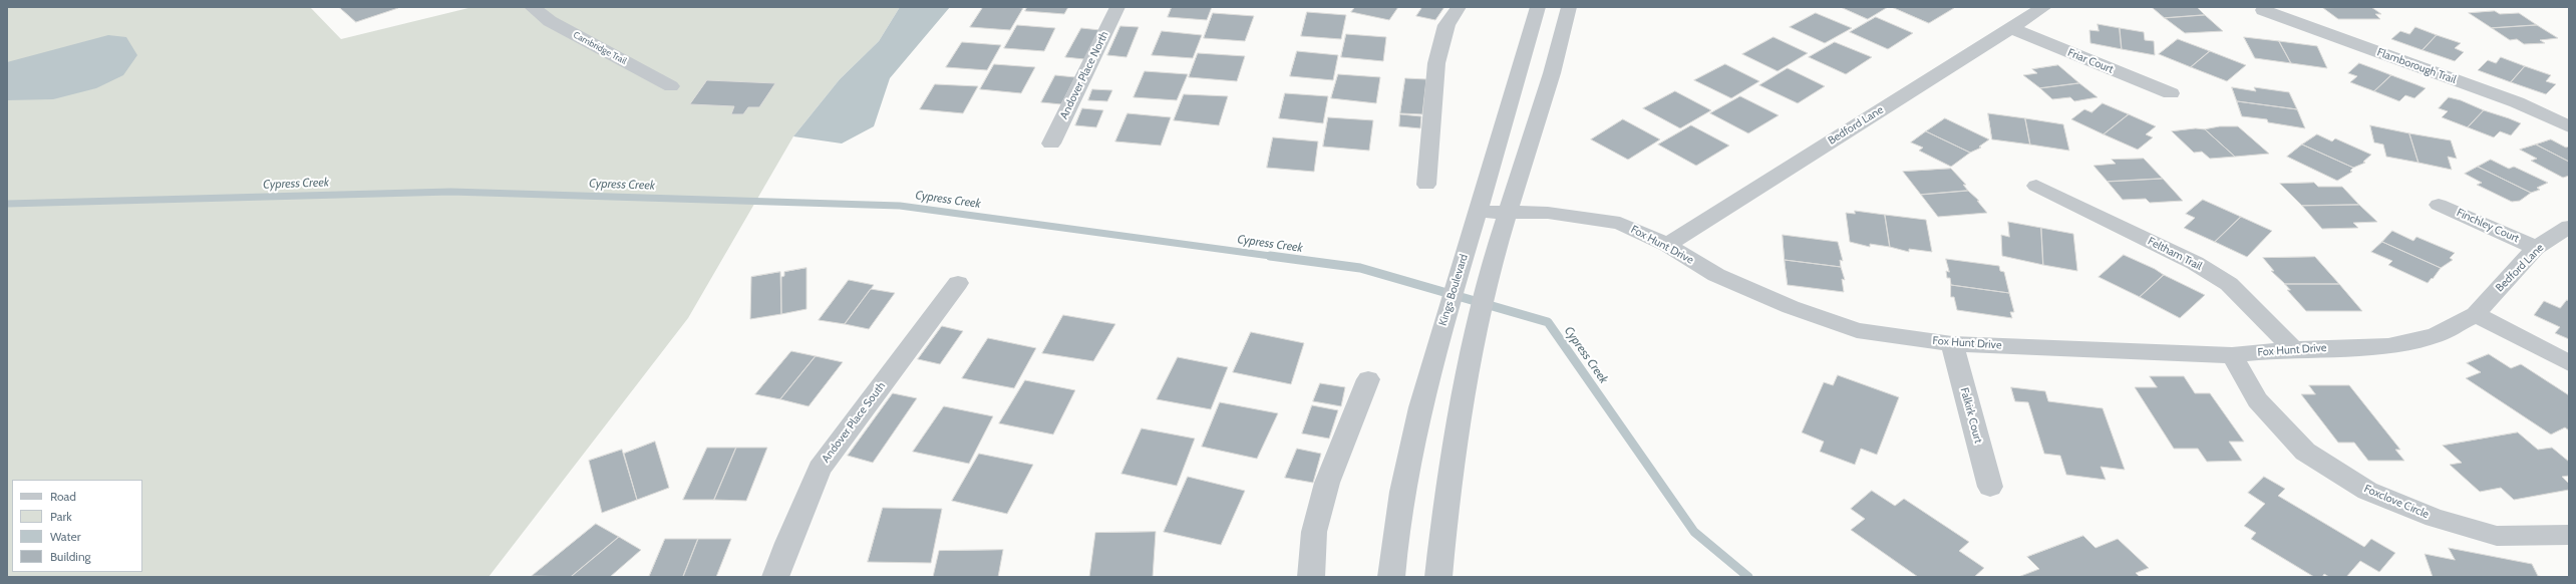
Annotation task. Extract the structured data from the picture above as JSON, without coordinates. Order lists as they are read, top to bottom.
{
  "streets": {
    "street": [
      "Cambridge Trail",
      "Friar Court",
      "Flamborough Trail",
      "Andover Place North",
      "Bedford Lane",
      "Finchley Court",
      "Fox Hunt Drive",
      "Feltham Trail",
      "Kings Boulevard",
      "Falkirk Court",
      "Andover Place South",
      "Foxclove Circle"
    ]
  },
  "crossings": [
    ["Friar Court", "Bedford Lane"],
    ["Bedford Lane", "Finchley Court"],
    ["Bedford Lane", "Fox Hunt Drive"],
    ["Fox Hunt Drive", "Feltham Trail"],
    ["Fox Hunt Drive", "Kings Boulevard"],
    ["Fox Hunt Drive", "Falkirk Court"],
    ["Fox Hunt Drive", "Foxclove Circle"]
  ],
  "water": ["Cypress Creek"],
  "legend": [
    "Road",
    "Park",
    "Water",
    "Building"
  ]
}
